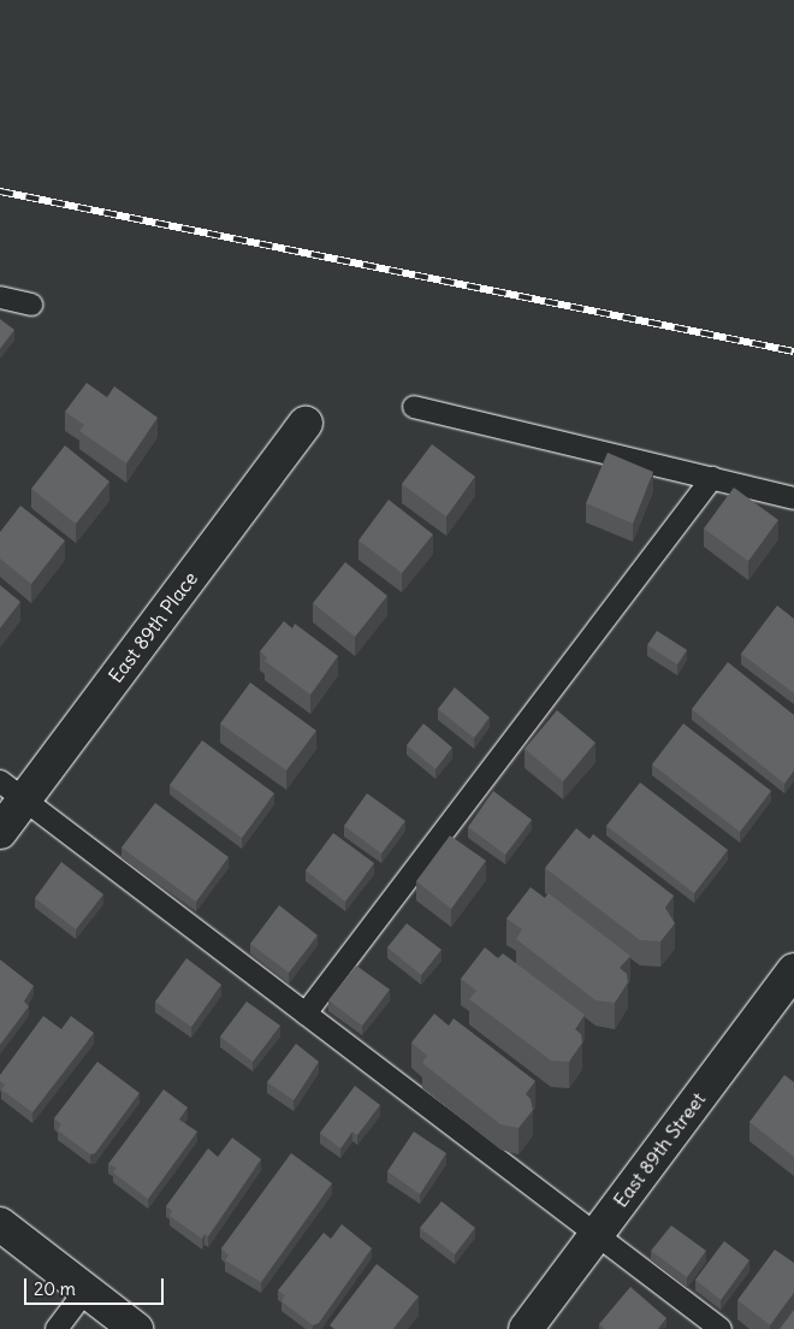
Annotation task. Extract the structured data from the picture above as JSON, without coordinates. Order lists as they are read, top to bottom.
{
  "streets": {
    "street": ["East 89th Place", "East 89th Street"]
  },
  "scale_bar": "20 m"
}
